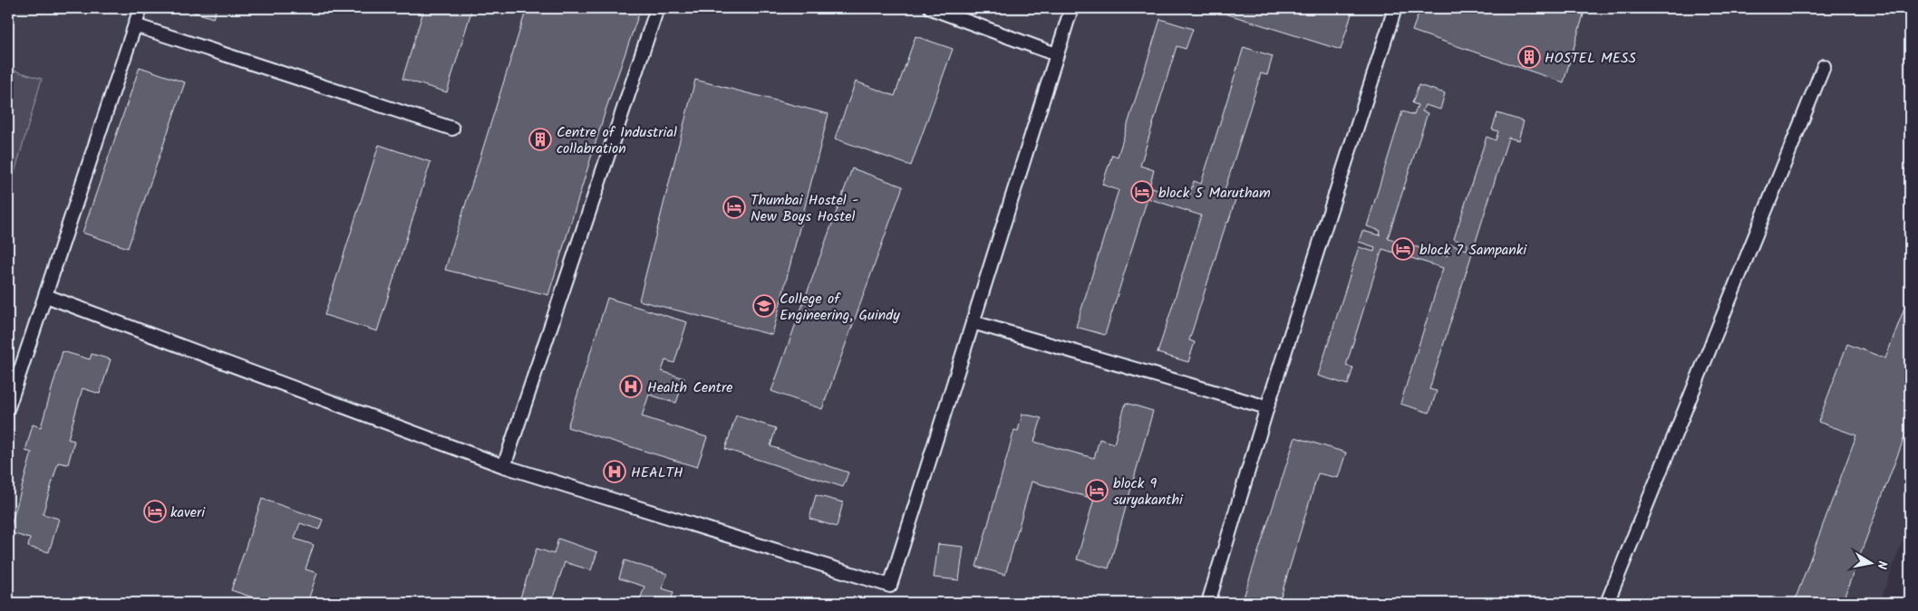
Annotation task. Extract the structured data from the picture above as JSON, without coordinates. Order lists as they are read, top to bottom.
{
  "places": {
    "building": ["HOSTEL MESS", "Centre of Industrial collabration"],
    "hotel": [
      "block 5 Marutham",
      "Thumbai Hostel - New Boys Hostel",
      "block 7 Sampanki",
      "block 9 suryakanthi",
      "kaveri"
    ],
    "school or university": ["College of Engineering, Guindy"],
    "hospital": ["Health Centre", "HEALTH"]
  },
  "north": "right"
}
